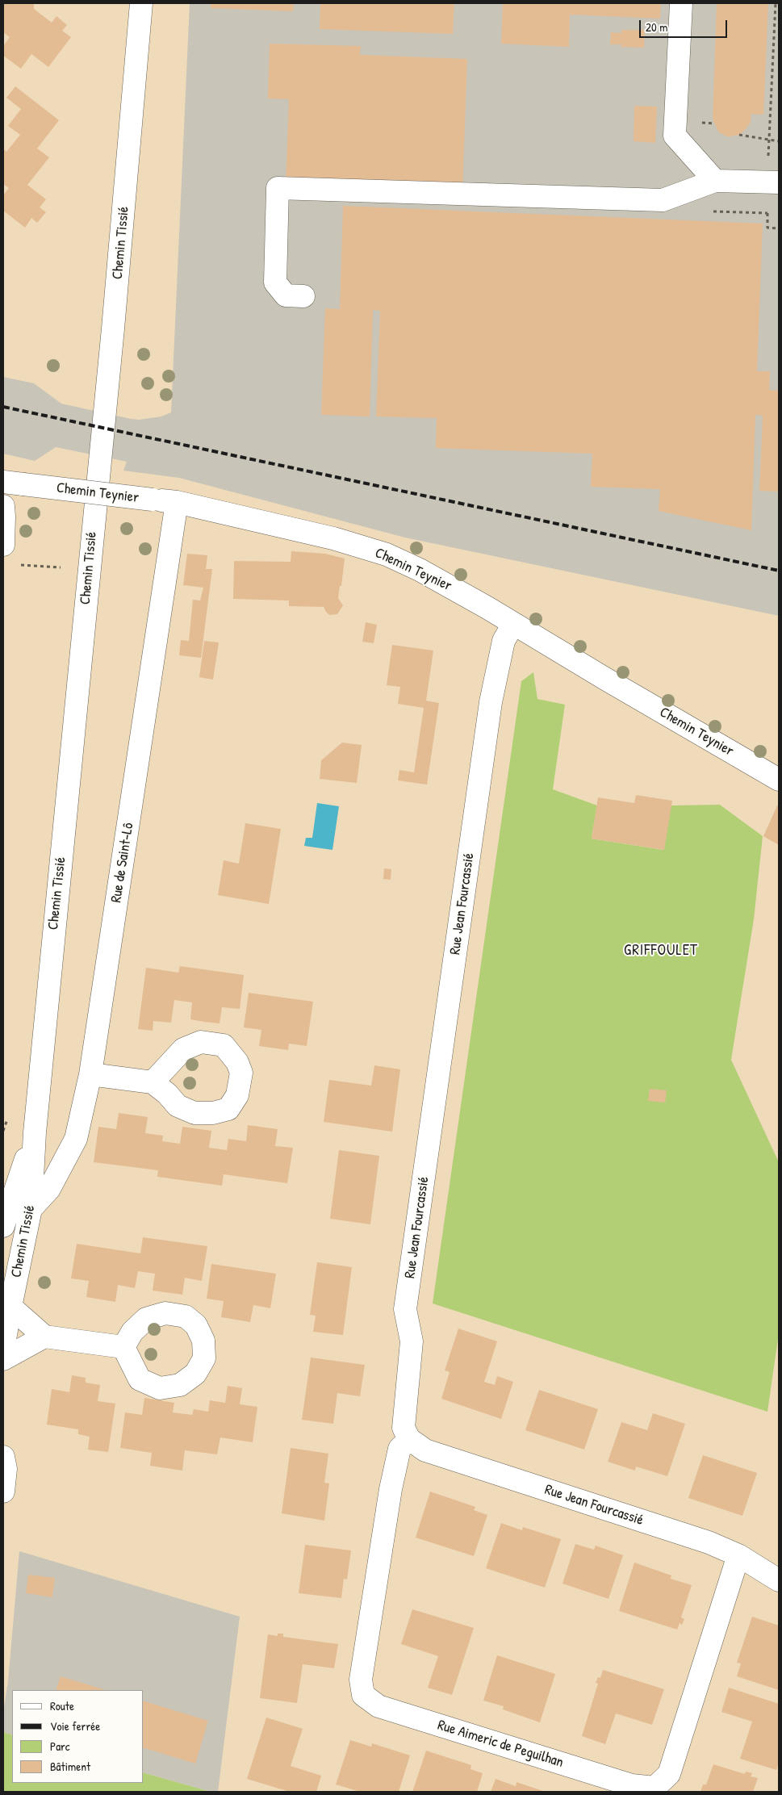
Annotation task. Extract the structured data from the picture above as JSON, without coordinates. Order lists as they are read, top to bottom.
{
  "streets": {
    "street": [
      "Chemin Tissié",
      "Chemin Teynier",
      "Rue de Saint-Lô",
      "Rue Jean Fourcassié",
      "Rue Aimeric de Peguilhan"
    ]
  },
  "crossings": [
    ["Chemin Tissié", "Rue de Saint-Lô"],
    ["Chemin Teynier", "Rue de Saint-Lô"],
    ["Chemin Teynier", "Rue Jean Fourcassié"],
    ["Rue Jean Fourcassié", "Rue Aimeric de Peguilhan"]
  ],
  "districts": ["GRIFFOULET"],
  "legend": [
    "Route",
    "Voie ferrée",
    "Parc",
    "Bâtiment"
  ],
  "scale_bar": "20 m"
}
